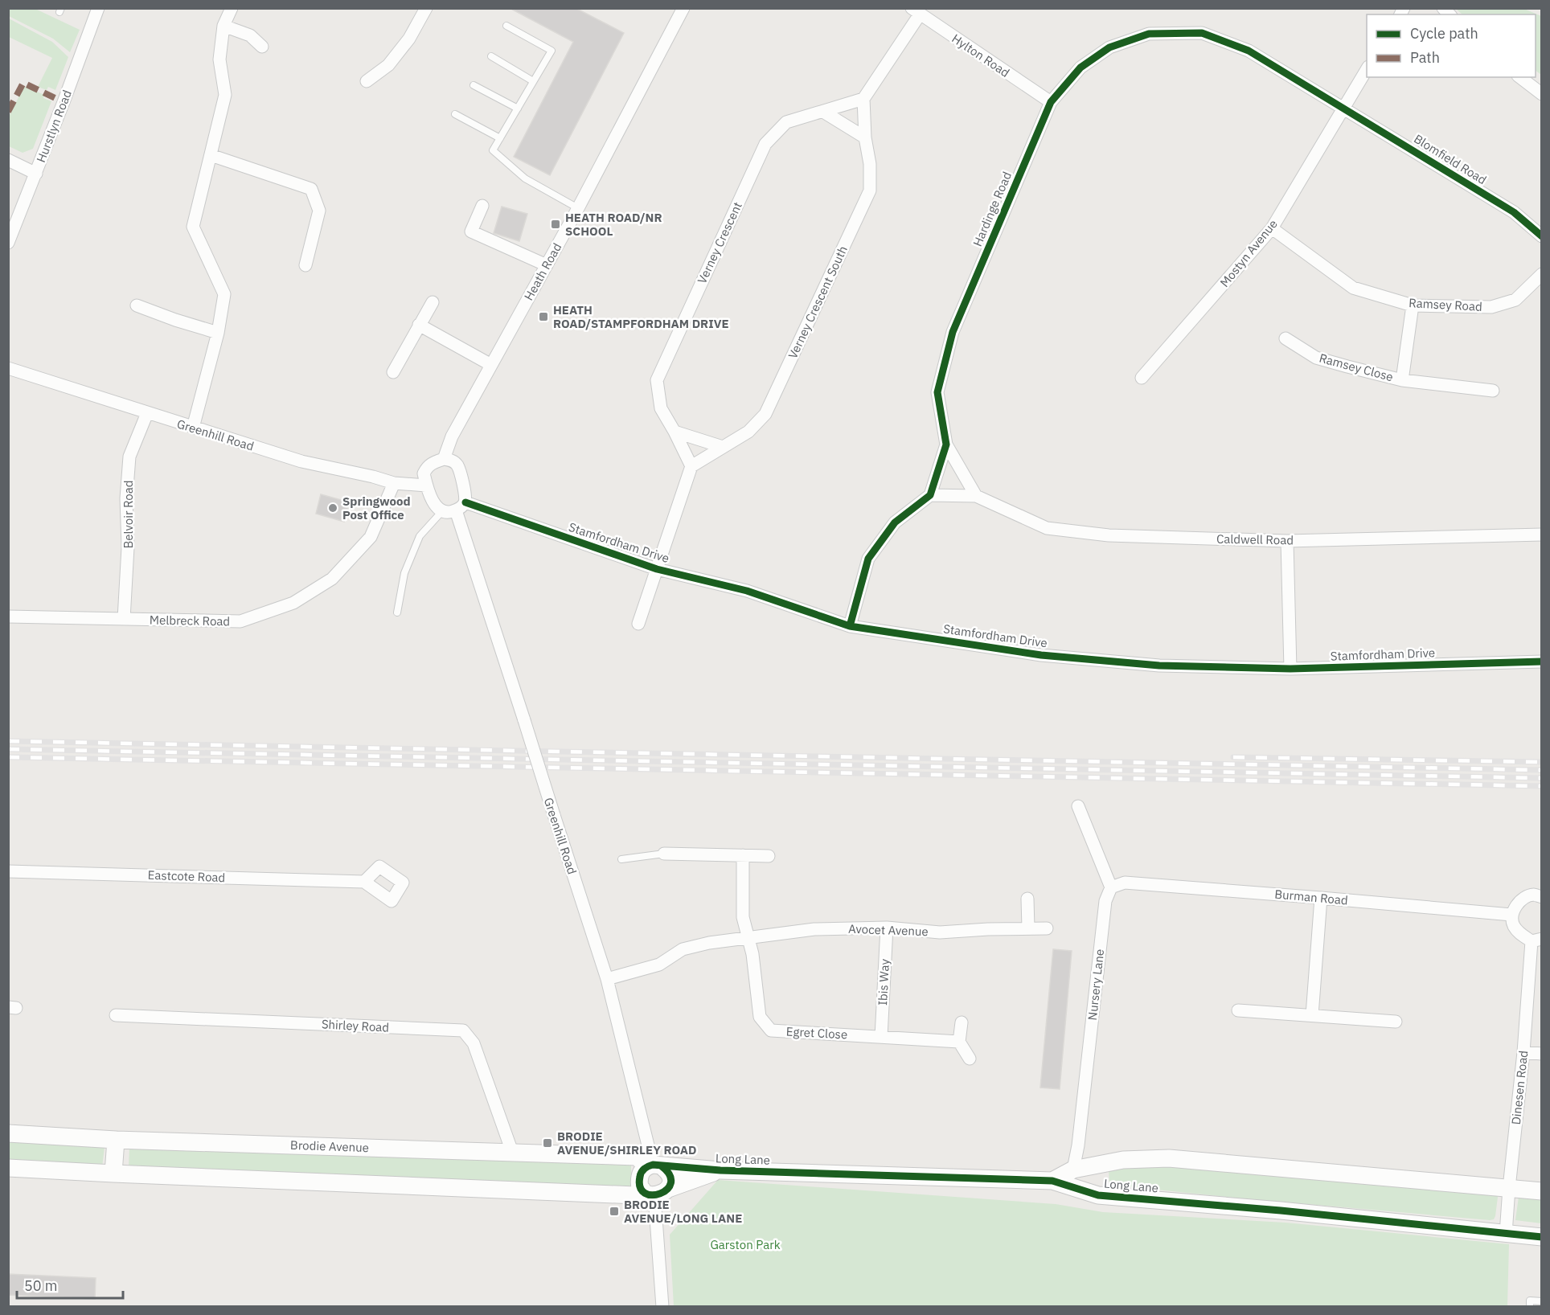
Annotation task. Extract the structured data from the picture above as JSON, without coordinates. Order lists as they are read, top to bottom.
{
  "streets": {
    "street": [
      "Hylton Road",
      "Hurstlyn Road",
      "Blomfield Road",
      "Hardinge Road",
      "Verney Crescent",
      "Mostyn Avenue",
      "Heath Road",
      "Verney Crescent South",
      "Ramsey Road",
      "Ramsey Close",
      "Greenhill Road",
      "Belvoir Road",
      "Caldwell Road",
      "Stamfordham Drive",
      "Melbreck Road",
      "Eastcote Road",
      "Burman Road",
      "Avocet Avenue",
      "Ibis Way",
      "Nursery Lane",
      "Shirley Road",
      "Egret Close",
      "Dinesen Road",
      "Brodie Avenue",
      "Long Lane"
    ]
  },
  "crossings": [
    ["Hylton Road", "Hardinge Road"],
    ["Blomfield Road", "Hardinge Road"],
    ["Blomfield Road", "Mostyn Avenue"],
    ["Hardinge Road", "Mostyn Avenue"],
    ["Hardinge Road", "Caldwell Road"],
    ["Verney Crescent", "Verney Crescent South"],
    ["Mostyn Avenue", "Ramsey Road"],
    ["Heath Road", "Greenhill Road"],
    ["Heath Road", "Stamfordham Drive"],
    ["Ramsey Road", "Ramsey Close"],
    ["Greenhill Road", "Belvoir Road"],
    ["Greenhill Road", "Stamfordham Drive"],
    ["Greenhill Road", "Melbreck Road"],
    ["Greenhill Road", "Avocet Avenue"],
    ["Greenhill Road", "Brodie Avenue"],
    ["Greenhill Road", "Long Lane"],
    ["Belvoir Road", "Melbreck Road"],
    ["Burman Road", "Nursery Lane"],
    ["Avocet Avenue", "Ibis Way"],
    ["Avocet Avenue", "Egret Close"],
    ["Ibis Way", "Egret Close"],
    ["Nursery Lane", "Long Lane"],
    ["Shirley Road", "Brodie Avenue"],
    ["Dinesen Road", "Long Lane"],
    ["Brodie Avenue", "Long Lane"]
  ],
  "parks": ["Garston Park"],
  "places": {
    "transit": [
      "HEATH ROAD/NR SCHOOL",
      "HEATH ROAD/STAMPFORDHAM DRIVE",
      "BRODIE AVENUE/SHIRLEY ROAD",
      "BRODIE AVENUE/LONG LANE"
    ],
    "other": ["Springwood Post Office"]
  },
  "legend": ["Cycle path", "Path"],
  "scale_bar": "50 m"
}
